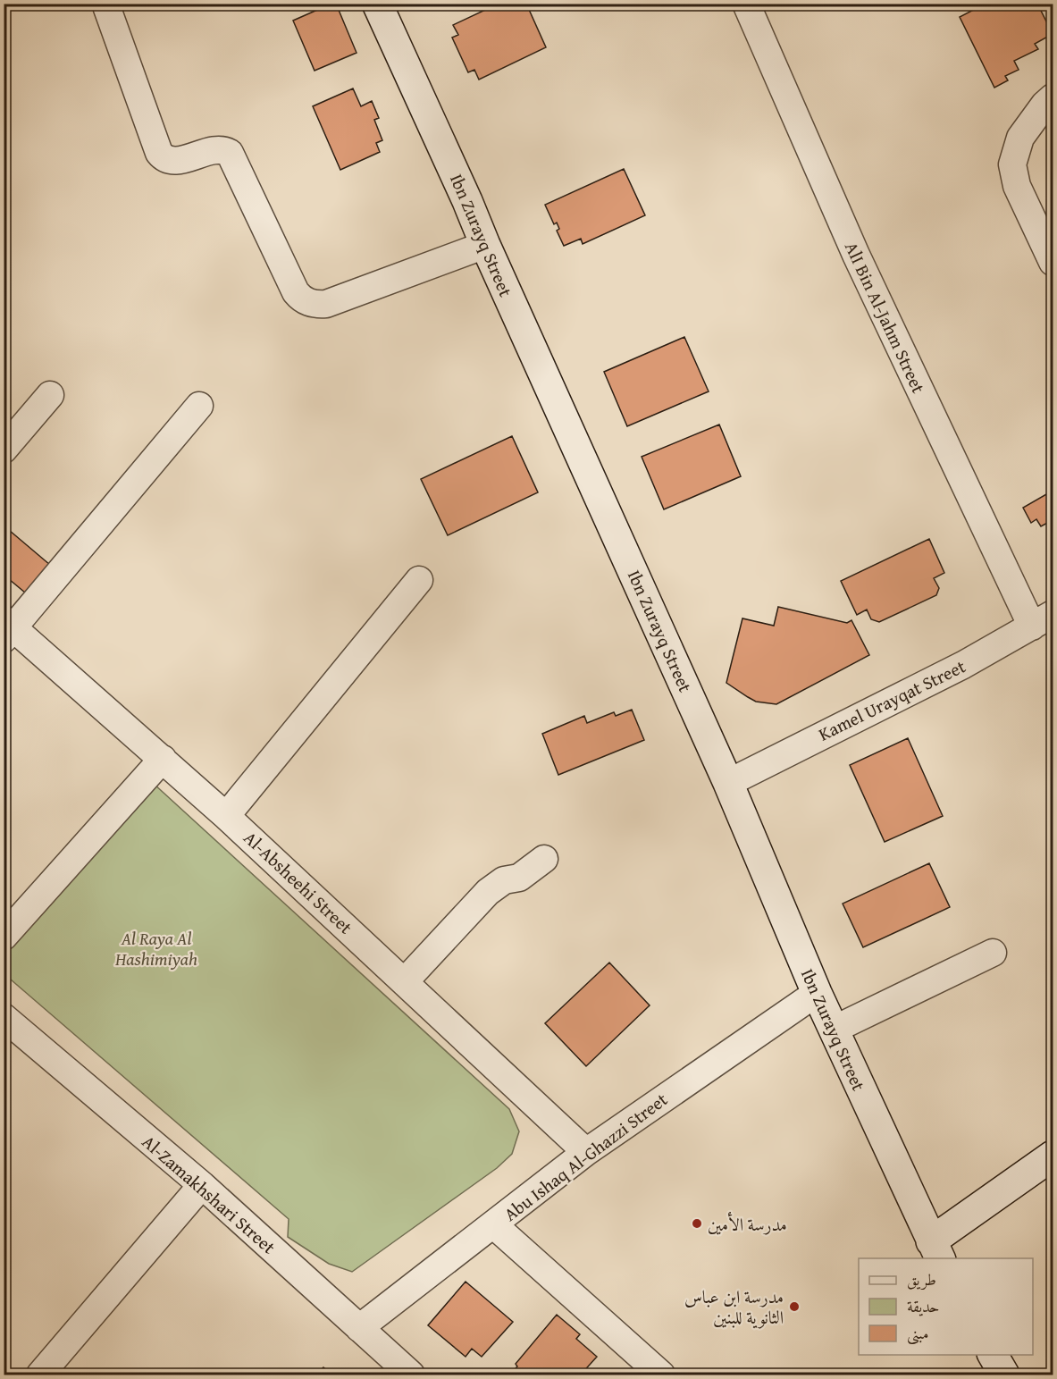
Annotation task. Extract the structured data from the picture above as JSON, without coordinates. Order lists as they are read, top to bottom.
{
  "streets": {
    "street": [
      "Ibn Zurayq Street",
      "AlI Bin Al-Jahm Street",
      "Kamel Urayqat Street",
      "Al-Absheehi Street",
      "Abu Ishaq Al-Ghazzi Street",
      "Al-Zamakhshari Street"
    ]
  },
  "crossings": [
    ["Ibn Zurayq Street", "Kamel Urayqat Street"],
    ["Ibn Zurayq Street", "Abu Ishaq Al-Ghazzi Street"],
    ["AlI Bin Al-Jahm Street", "Kamel Urayqat Street"],
    ["Al-Absheehi Street", "Abu Ishaq Al-Ghazzi Street"],
    ["Abu Ishaq Al-Ghazzi Street", "Al-Zamakhshari Street"]
  ],
  "parks": ["Al Raya Al Hashimiyah"],
  "places": ["مدرسة الأمين", "مدرسة ابن عباس الثانوية للبنين"],
  "legend": ["طريق", "حديقة", "مبنى"]
}
